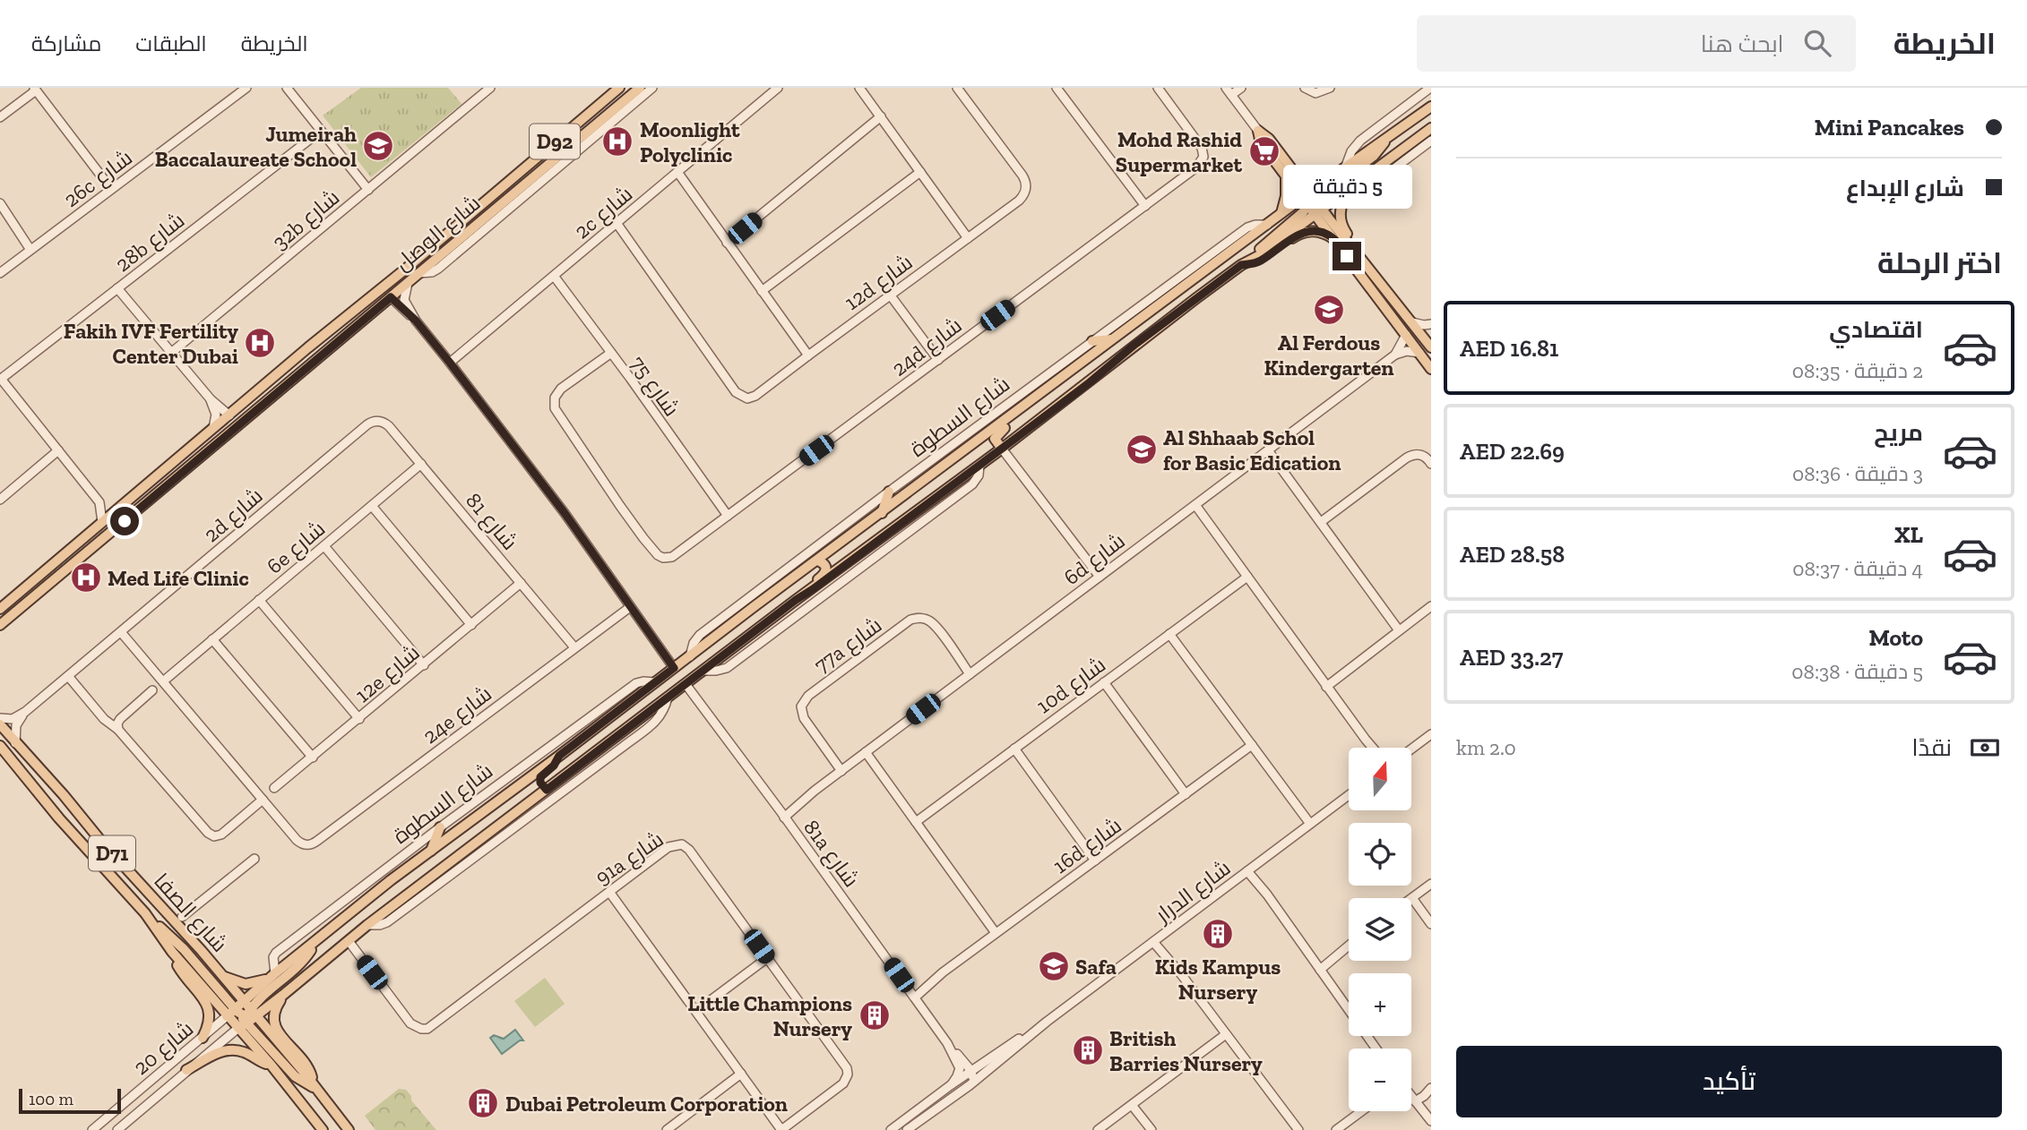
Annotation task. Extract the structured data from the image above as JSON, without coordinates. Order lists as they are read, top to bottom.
{
  "streets": {
    "main road": [
      "D92",
      "شارع الوصل",
      "شارع السطوة",
      "D71",
      "شارع الصفا"
    ],
    "street": [
      "26c شارع",
      "2c شارع",
      "32b شارع",
      "28b شارع",
      "12d شارع",
      "24d شارع",
      "شارع 75",
      "2d شارع",
      "شارع 81",
      "6e شارع",
      "6d شارع",
      "77a شارع",
      "12e شارع",
      "10d شارع",
      "24e شارع",
      "16d شارع",
      "81a شارع",
      "91a شارع",
      "شارع الدرار",
      "شارع 20"
    ]
  },
  "crossings": [
    ["2c شارع", "12d شارع"],
    ["2c شارع", "شارع 75"],
    ["24d شارع", "شارع 75"],
    ["شارع السطوة", "81a شارع"],
    ["شارع السطوة", "91a شارع"],
    ["شارع السطوة", "شارع الصفا"],
    ["شارع السطوة", "شارع 20"],
    ["2d شارع", "شارع 81"],
    ["شارع 81", "6e شارع"],
    ["شارع 81", "12e شارع"],
    ["شارع 81", "24e شارع"],
    ["6d شارع", "77a شارع"],
    ["6d شارع", "81a شارع"],
    ["16d شارع", "81a شارع"],
    ["81a شارع", "شارع الدرار"],
    ["شارع الصفا", "شارع 20"]
  ],
  "places": {
    "hospital": ["Moonlight Polyclinic", "Fakih IVF Fertility Center Dubai", "Med Life Clinic"],
    "school or university": [
      "Jumeirah Baccalaureate School",
      "Al Ferdous Kindergarten",
      "Al Shhaab Schol for Basic Edication",
      "Safa"
    ],
    "supermarket": ["Mohd Rashid Supermarket"],
    "building": [
      "Kids Kampus Nursery",
      "Little Champions Nursery",
      "British Barries Nursery",
      "Dubai Petroleum Corporation"
    ]
  },
  "scale_bar": "100 m",
  "north": "top",
  "page": {
    "header": "الخريطة",
    "search": "ابحث هنا",
    "nav": ["الخريطة", "الطبقات", "مشاركة"],
    "banner": ["Mini Pancakes", "شارع الإبداع"],
    "bubble": "5 دقيقة",
    "heading": "اختر الرحلة",
    "list": [
      {
        "name": "اقتصادي",
        "note": "2 دقيقة · 08:35",
        "value": "AED 16.81"
      },
      {
        "name": "مريح",
        "note": "3 دقيقة · 08:36",
        "value": "AED 22.69"
      },
      {
        "name": "XL",
        "note": "4 دقيقة · 08:37",
        "value": "AED 28.58"
      },
      {
        "name": "Moto",
        "note": "5 دقيقة · 08:38",
        "value": "AED 33.27"
      }
    ],
    "pay": ["نقدًا", "2.0 km"],
    "map_buttons": ["+", "−"],
    "buttons": "تأكيد",
    "scale": "100 m"
  }
}
